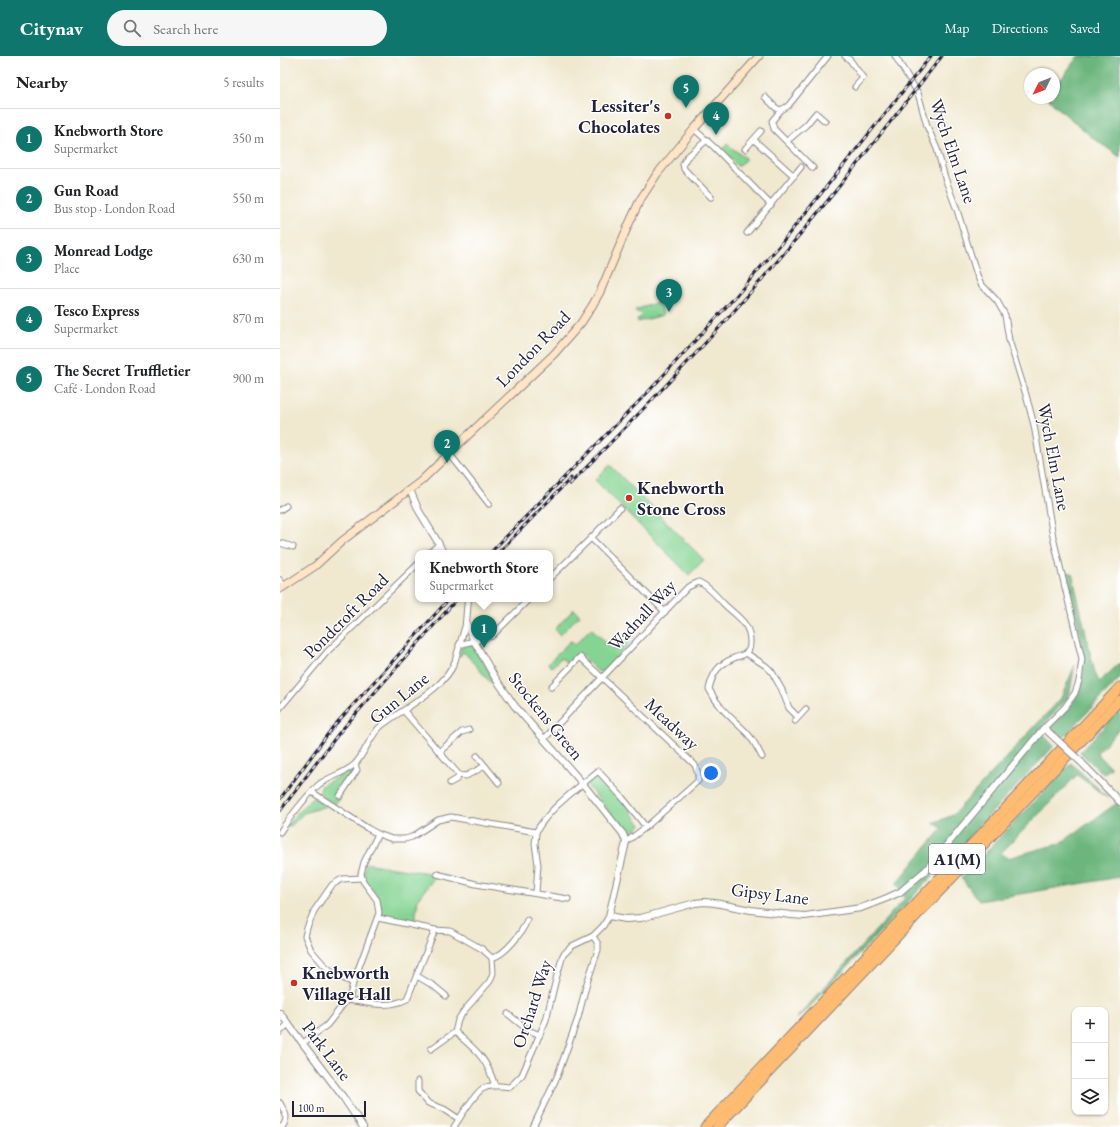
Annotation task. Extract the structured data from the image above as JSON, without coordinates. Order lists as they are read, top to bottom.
{
  "streets": {
    "highway": ["A1(M)"],
    "main road": ["London Road"],
    "street": [
      "Wych Elm Lane",
      "Wadnall Way",
      "Pondcroft Road",
      "Gun Lane",
      "Stockens Green",
      "Meadway",
      "Gipsy Lane",
      "Orchard Way",
      "Park Lane"
    ]
  },
  "crossings": [
    ["Wych Elm Lane", "Gipsy Lane"],
    ["Wadnall Way", "Stockens Green"],
    ["Wadnall Way", "Meadway"],
    ["Gun Lane", "Stockens Green"],
    ["Stockens Green", "Meadway"]
  ],
  "places": ["Lessiter's Chocolates", "Knebworth Stone Cross", "Knebworth Village Hall"],
  "scale_bar": "100 m",
  "north": "bottom left",
  "page": {
    "header": "Citynav",
    "search": "Search here",
    "nav": ["Map", "Directions", "Saved"],
    "heading": ["Nearby", "5 results"],
    "pins": [
      "5",
      "4",
      "3",
      "2",
      "1"
    ],
    "list": [
      {
        "mark": "1",
        "name": "Knebworth Store",
        "note": "Supermarket",
        "value": "350 m"
      },
      {
        "mark": "2",
        "name": "Gun Road",
        "note": "Bus stop · London Road",
        "value": "550 m"
      },
      {
        "mark": "3",
        "name": "Monread Lodge",
        "note": "Place",
        "value": "630 m"
      },
      {
        "mark": "4",
        "name": "Tesco Express",
        "note": "Supermarket",
        "value": "870 m"
      },
      {
        "mark": "5",
        "name": "The Secret Truffletier",
        "note": "Café · London Road",
        "value": "900 m"
      }
    ],
    "popup": ["Knebworth Store", "Supermarket"],
    "map_buttons": ["+", "−"],
    "scale": "100 m"
  }
}
